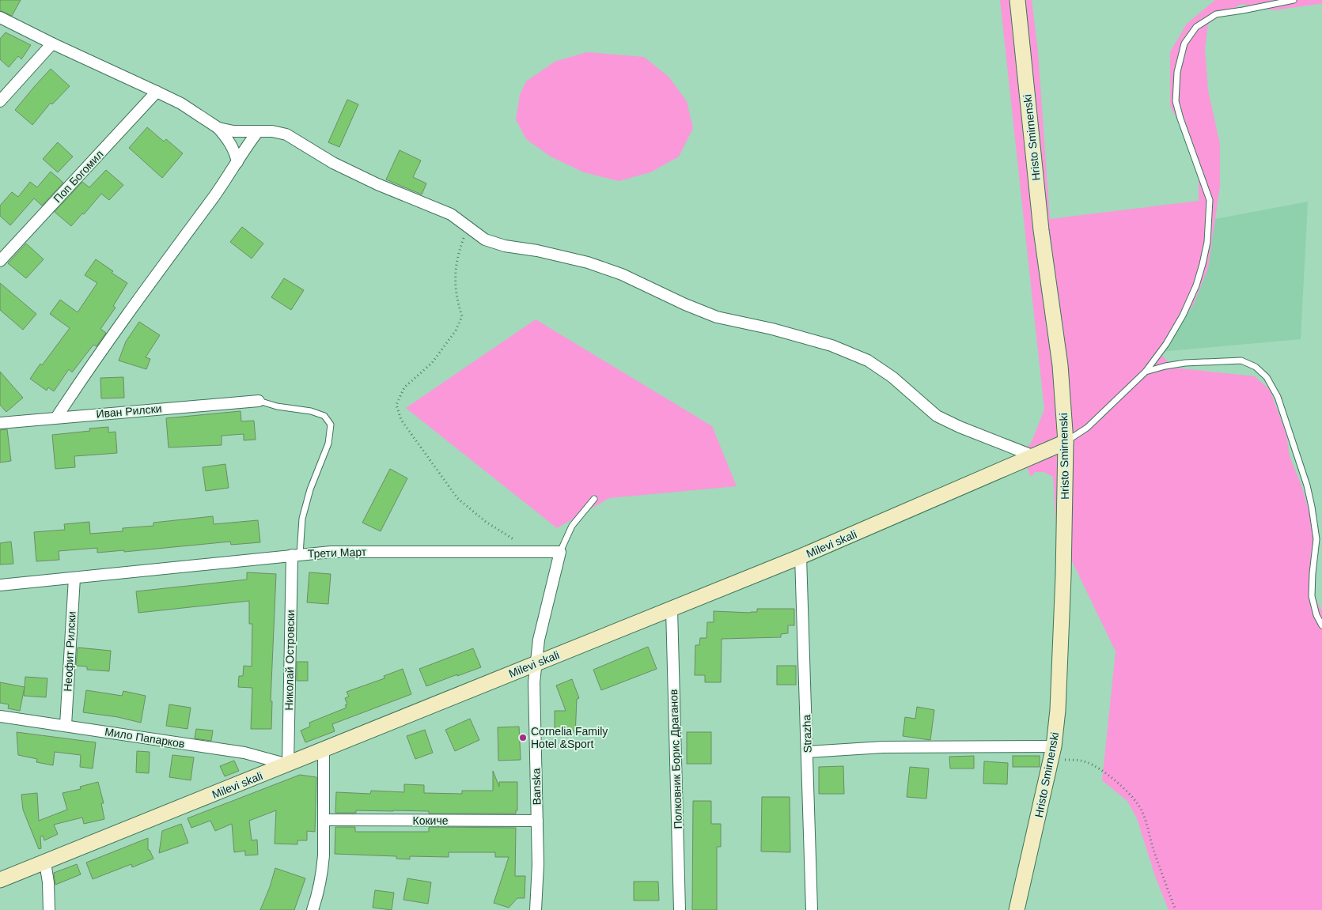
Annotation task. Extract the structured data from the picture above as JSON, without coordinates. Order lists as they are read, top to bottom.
{
  "streets": {
    "street": [
      "Hristo Smirnenski",
      "Поп Богомил",
      "Иван Рилски",
      "Milevi skali",
      "Трети Март",
      "Неофит Рилски",
      "Николай Островски",
      "Strazha",
      "Мило Папарков",
      "Полковник Борис Драганов",
      "Banska",
      "Кокиче"
    ]
  },
  "crossings": [
    ["Hristo Smirnenski", "Milevi skali"],
    ["Milevi skali", "Николай Островски"],
    ["Milevi skali", "Strazha"],
    ["Milevi skali", "Мило Папарков"],
    ["Milevi skali", "Полковник Борис Драганов"],
    ["Milevi skali", "Banska"],
    ["Трети Март", "Неофит Рилски"],
    ["Трети Март", "Николай Островски"],
    ["Неофит Рилски", "Мило Папарков"],
    ["Николай Островски", "Мило Папарков"],
    ["Banska", "Кокиче"]
  ],
  "places": ["Cornelia Family Hotel &Sport"]
}
